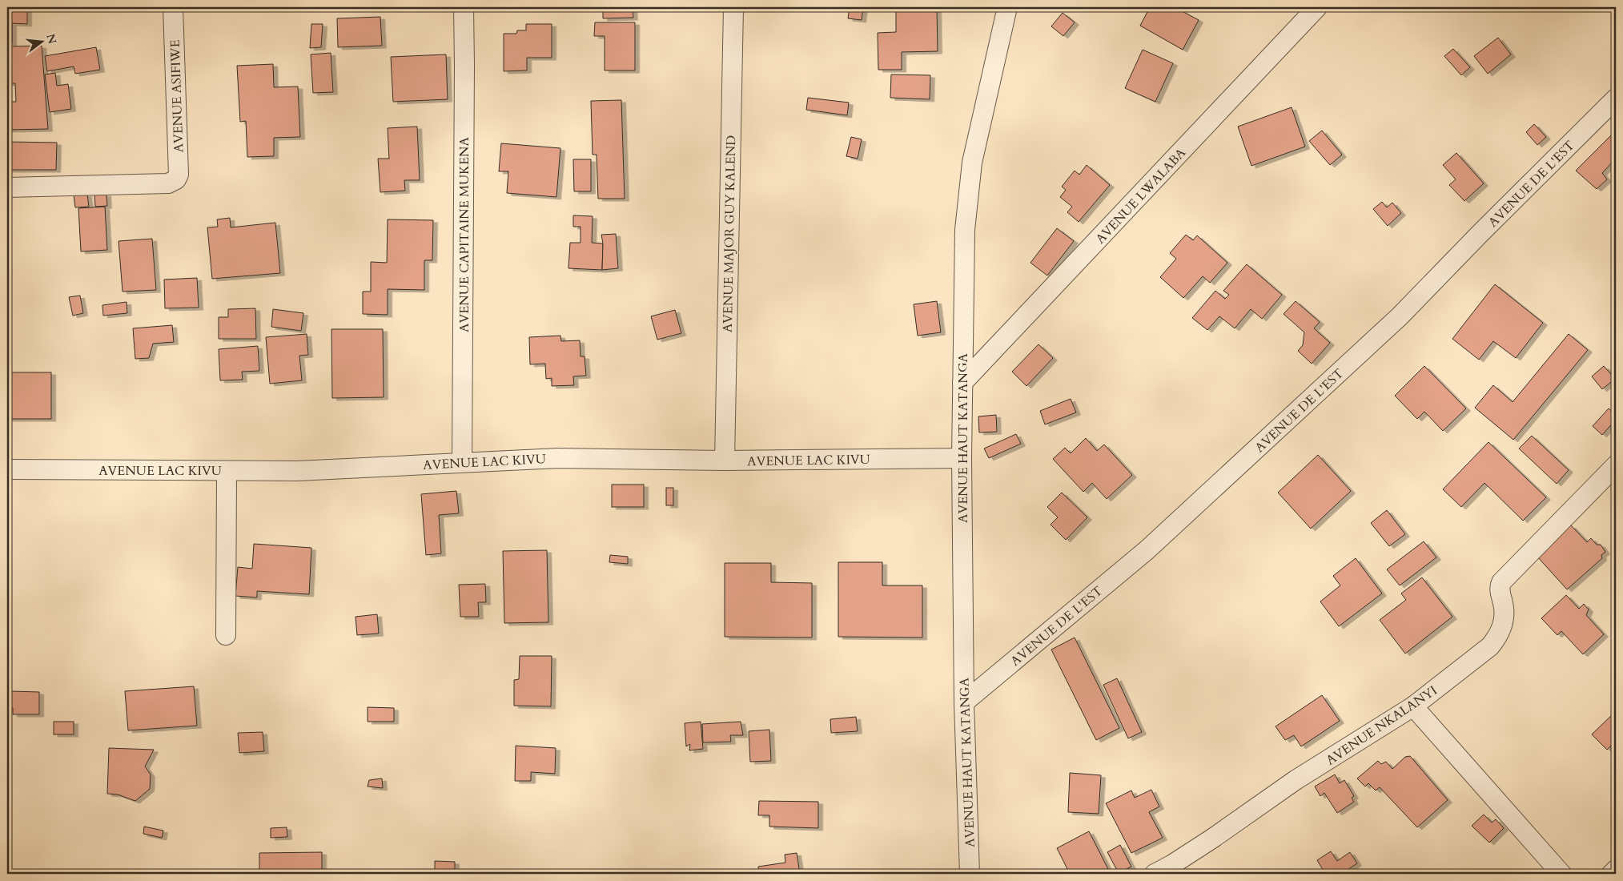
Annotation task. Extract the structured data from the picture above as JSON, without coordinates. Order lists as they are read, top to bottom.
{
  "streets": {
    "street": [
      "AVENUE ASIFIWE",
      "AVENUE DE L'EST",
      "AVENUE LWALABA",
      "AVENUE MAJOR GUY KALEND",
      "AVENUE CAPITAINE MUKENA",
      "AVENUE HAUT KATANGA",
      "AVENUE LAC KIVU",
      "AVENUE NKALANYI"
    ]
  },
  "crossings": [
    ["AVENUE DE L'EST", "AVENUE HAUT KATANGA"],
    ["AVENUE LWALABA", "AVENUE HAUT KATANGA"],
    ["AVENUE MAJOR GUY KALEND", "AVENUE LAC KIVU"],
    ["AVENUE CAPITAINE MUKENA", "AVENUE LAC KIVU"],
    ["AVENUE HAUT KATANGA", "AVENUE LAC KIVU"]
  ],
  "north": "right"
}
